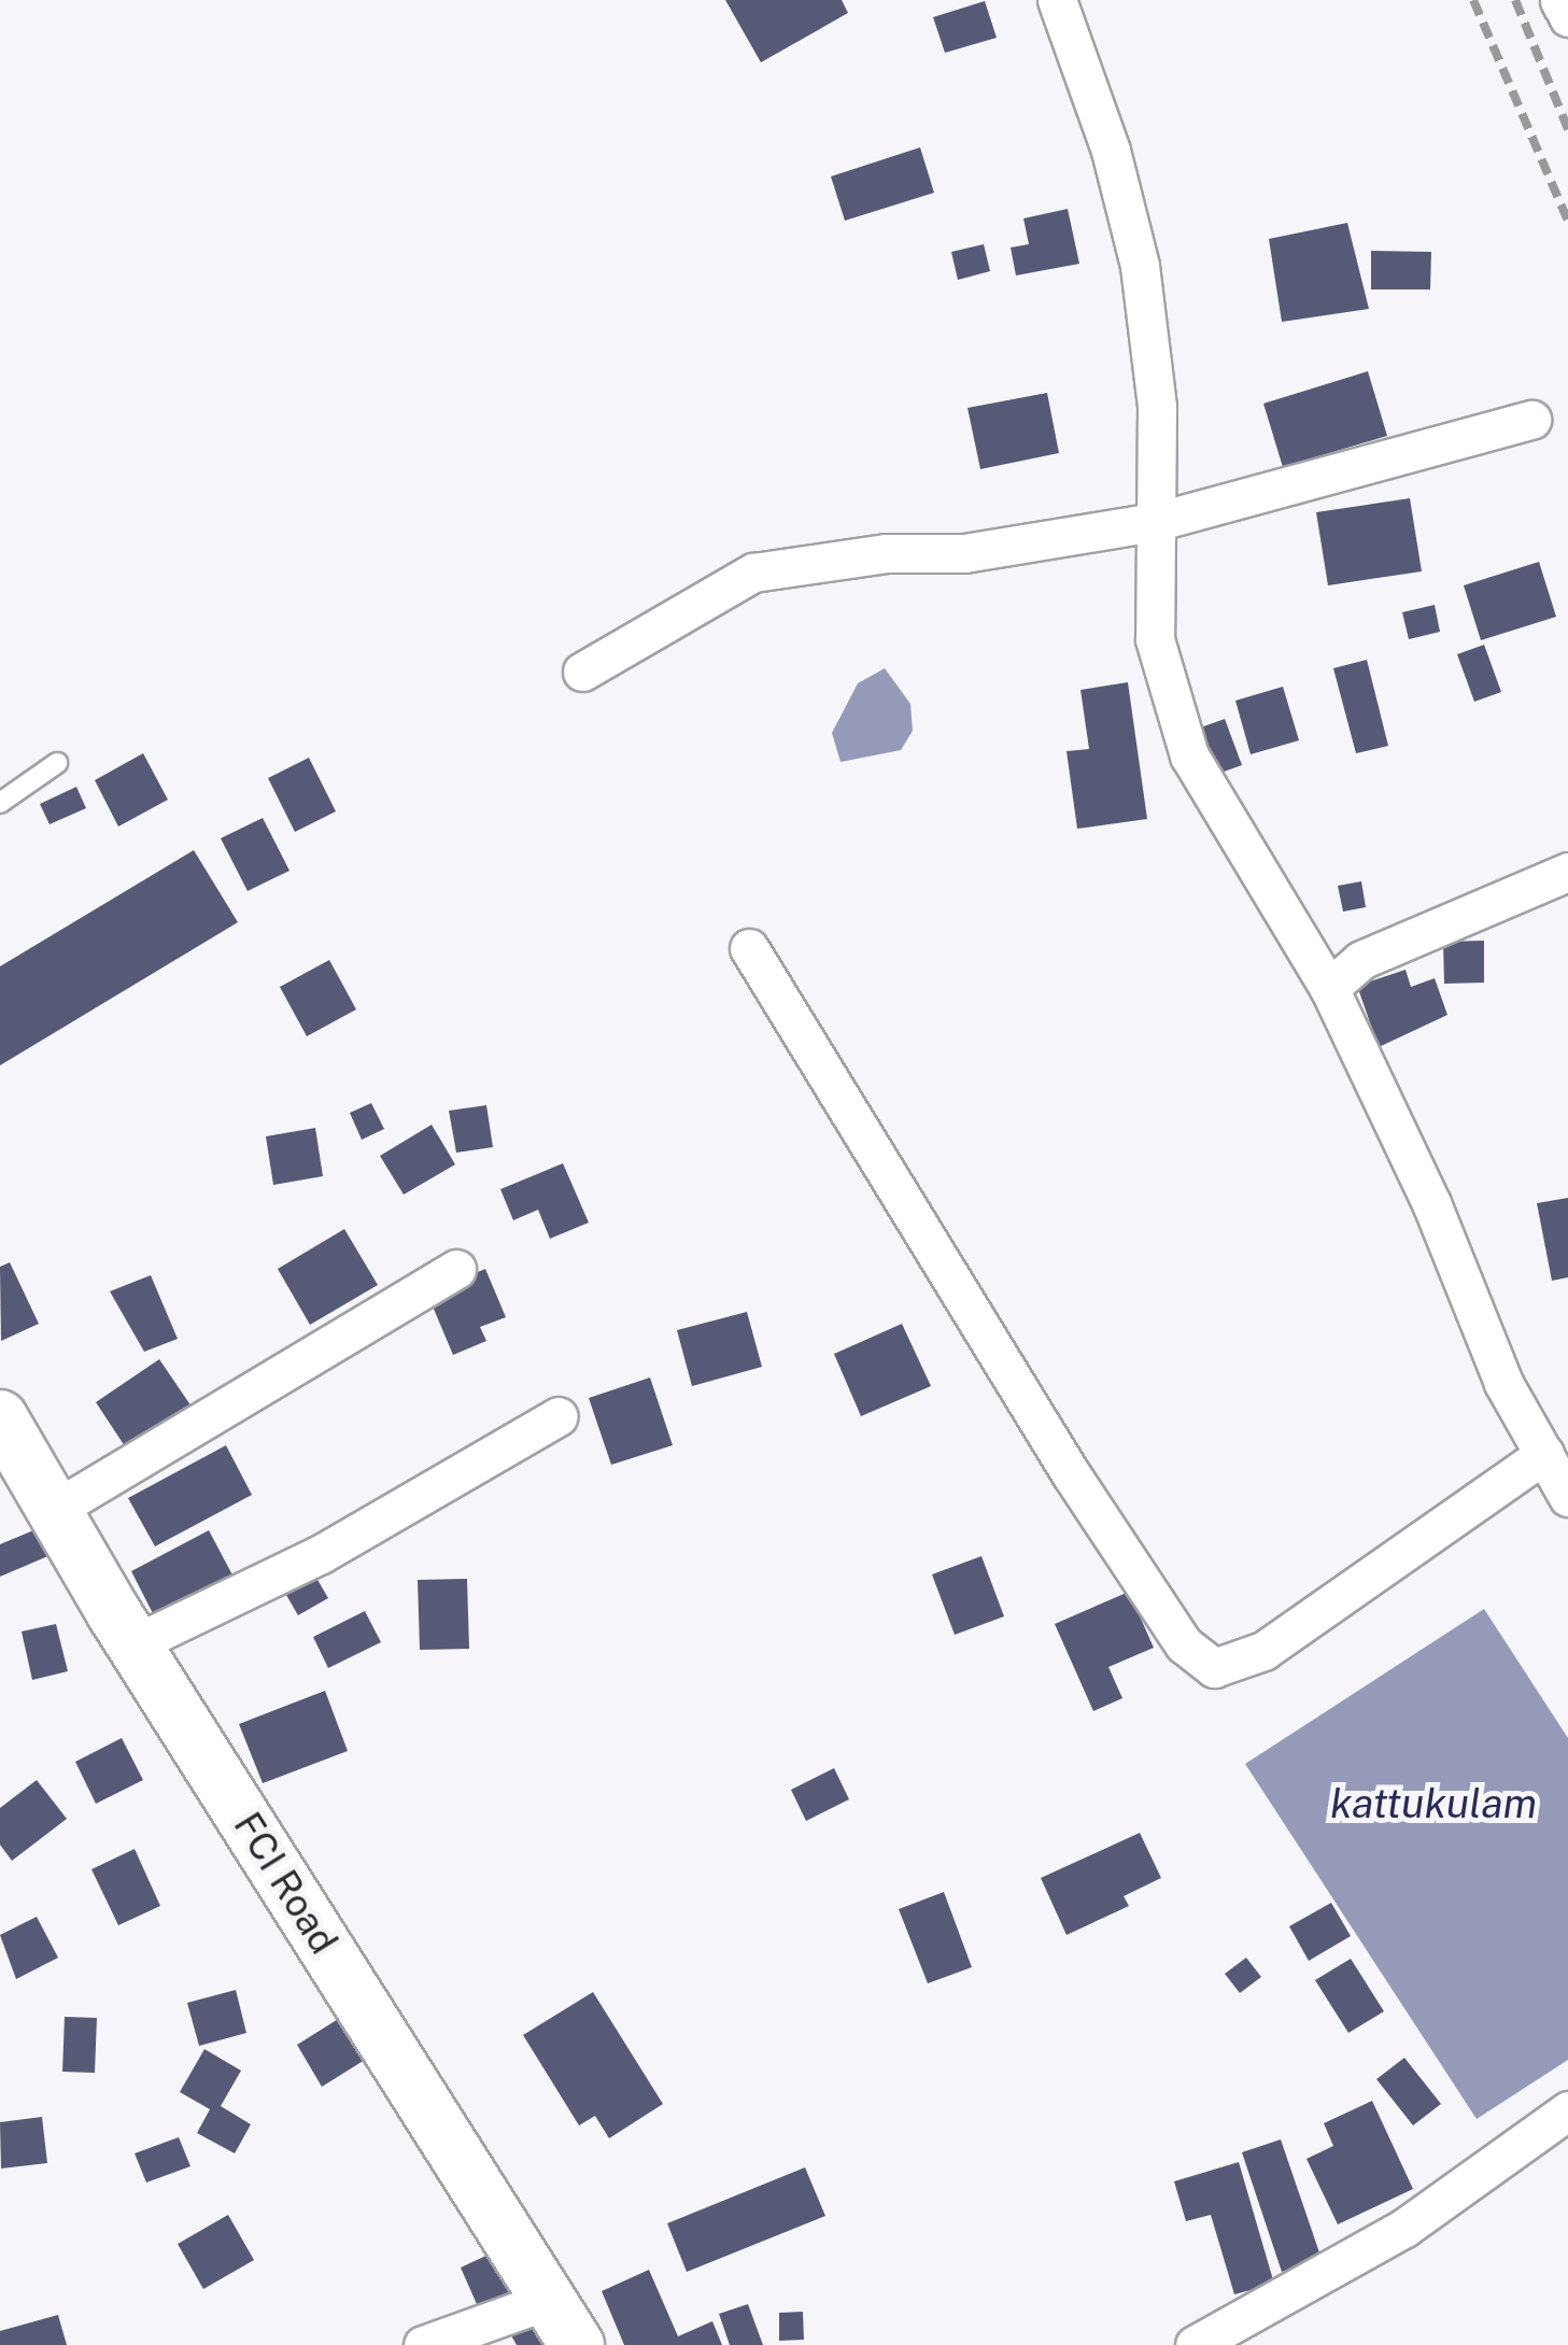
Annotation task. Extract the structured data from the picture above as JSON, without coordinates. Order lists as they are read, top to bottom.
{
  "streets": {
    "street": ["FCI Road"]
  },
  "water": ["kattukulam"]
}
